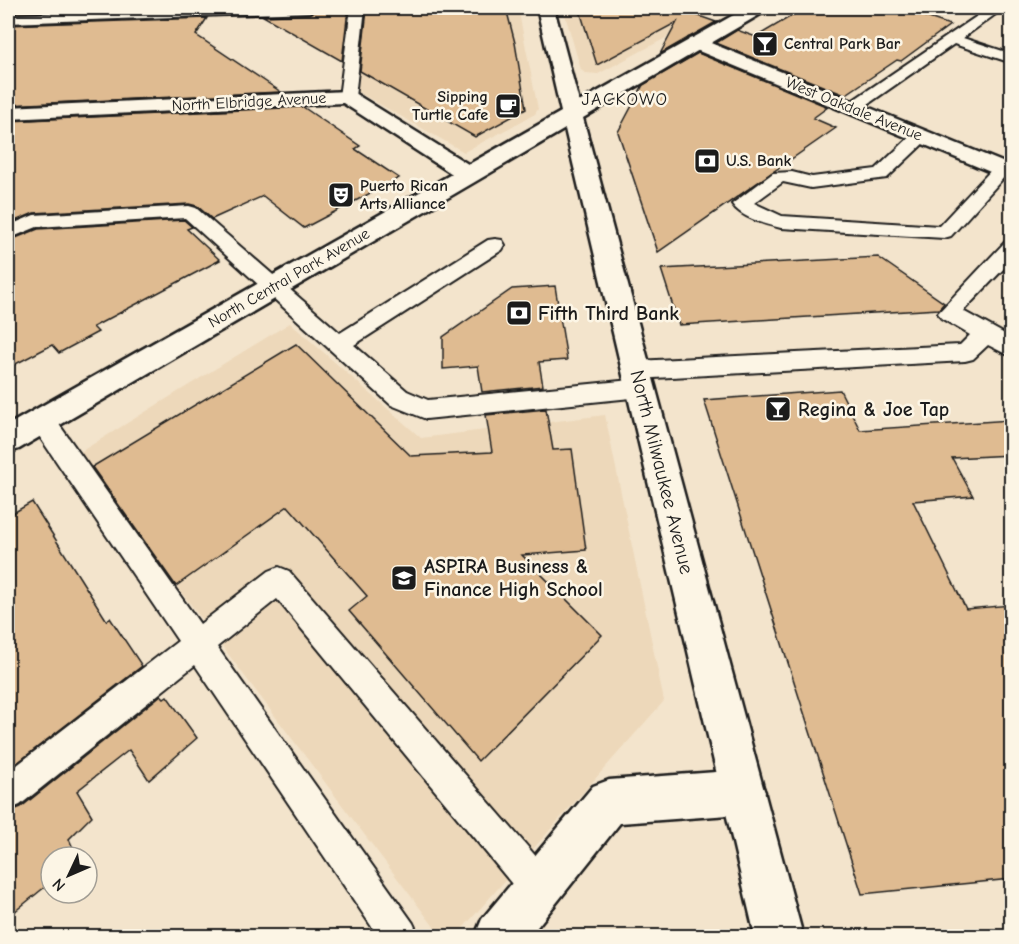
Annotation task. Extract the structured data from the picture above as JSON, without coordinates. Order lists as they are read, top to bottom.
{
  "streets": {
    "street": [
      "North Elbridge Avenue",
      "West Oakdale Avenue",
      "North Central Park Avenue",
      "North Milwaukee Avenue"
    ]
  },
  "crossings": [
    ["North Elbridge Avenue", "North Central Park Avenue"],
    ["West Oakdale Avenue", "North Central Park Avenue"],
    ["North Central Park Avenue", "North Milwaukee Avenue"]
  ],
  "districts": ["JACKOWO"],
  "places": {
    "bar": ["Central Park Bar", "Regina & Joe Tap"],
    "cafe": ["Sipping Turtle Cafe"],
    "bank": ["U.S. Bank", "Fifth Third Bank"],
    "theatre": ["Puerto Rican Arts Alliance"],
    "school or university": ["ASPIRA Business & Finance High School"]
  },
  "north": "bottom left"
}
